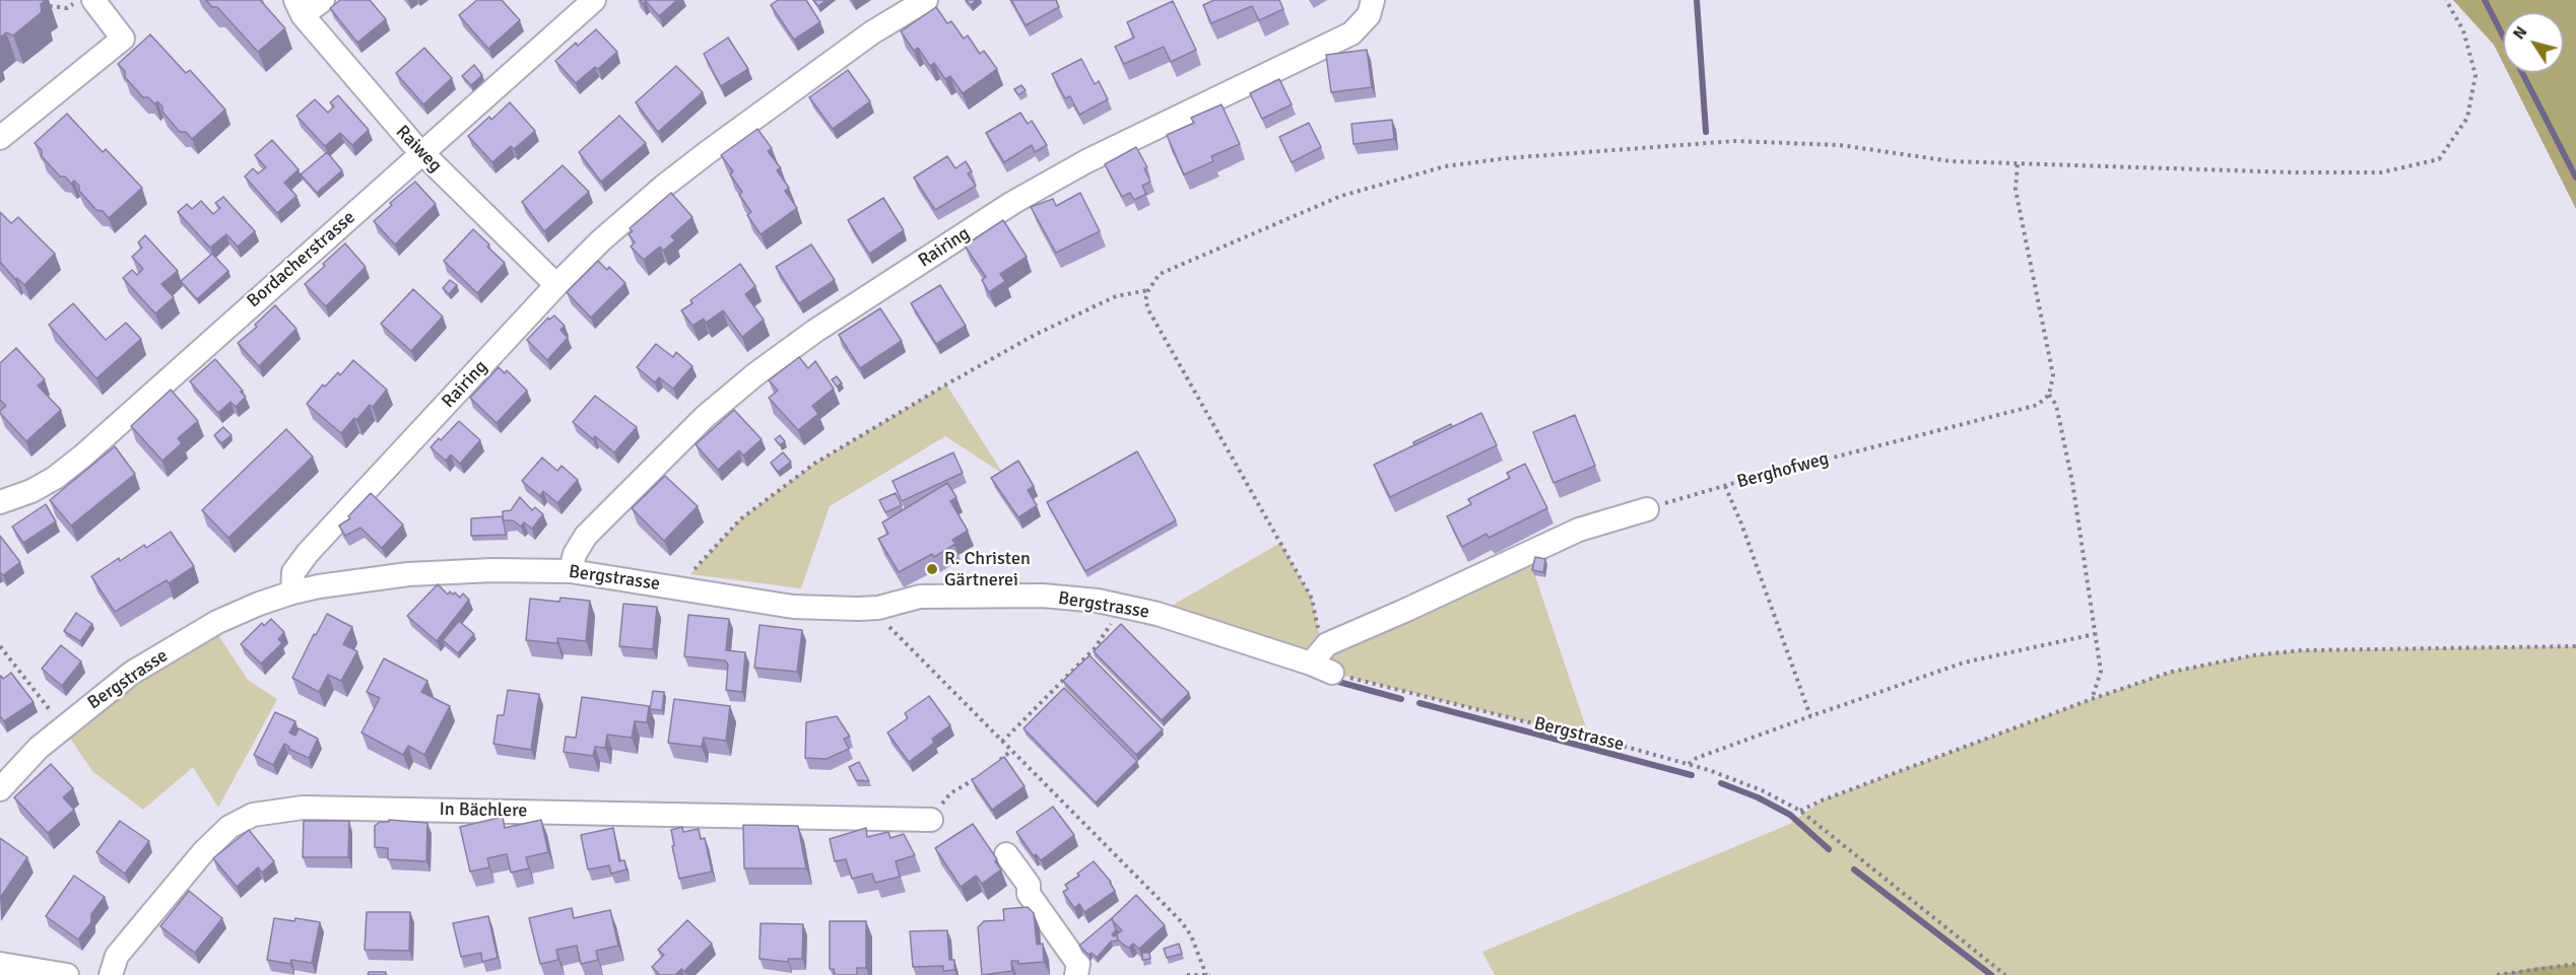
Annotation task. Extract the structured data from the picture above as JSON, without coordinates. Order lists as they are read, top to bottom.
{
  "streets": {
    "street": [
      "Raiweg",
      "Rairing",
      "Bordacherstrasse",
      "Bergstrasse",
      "In Bächlere"
    ],
    "path": ["Berghofweg"]
  },
  "crossings": [
    ["Raiweg", "Rairing"],
    ["Raiweg", "Bordacherstrasse"],
    ["Rairing", "Bergstrasse"]
  ],
  "places": ["R. Christen Gärtnerei"],
  "north": "top left"
}
